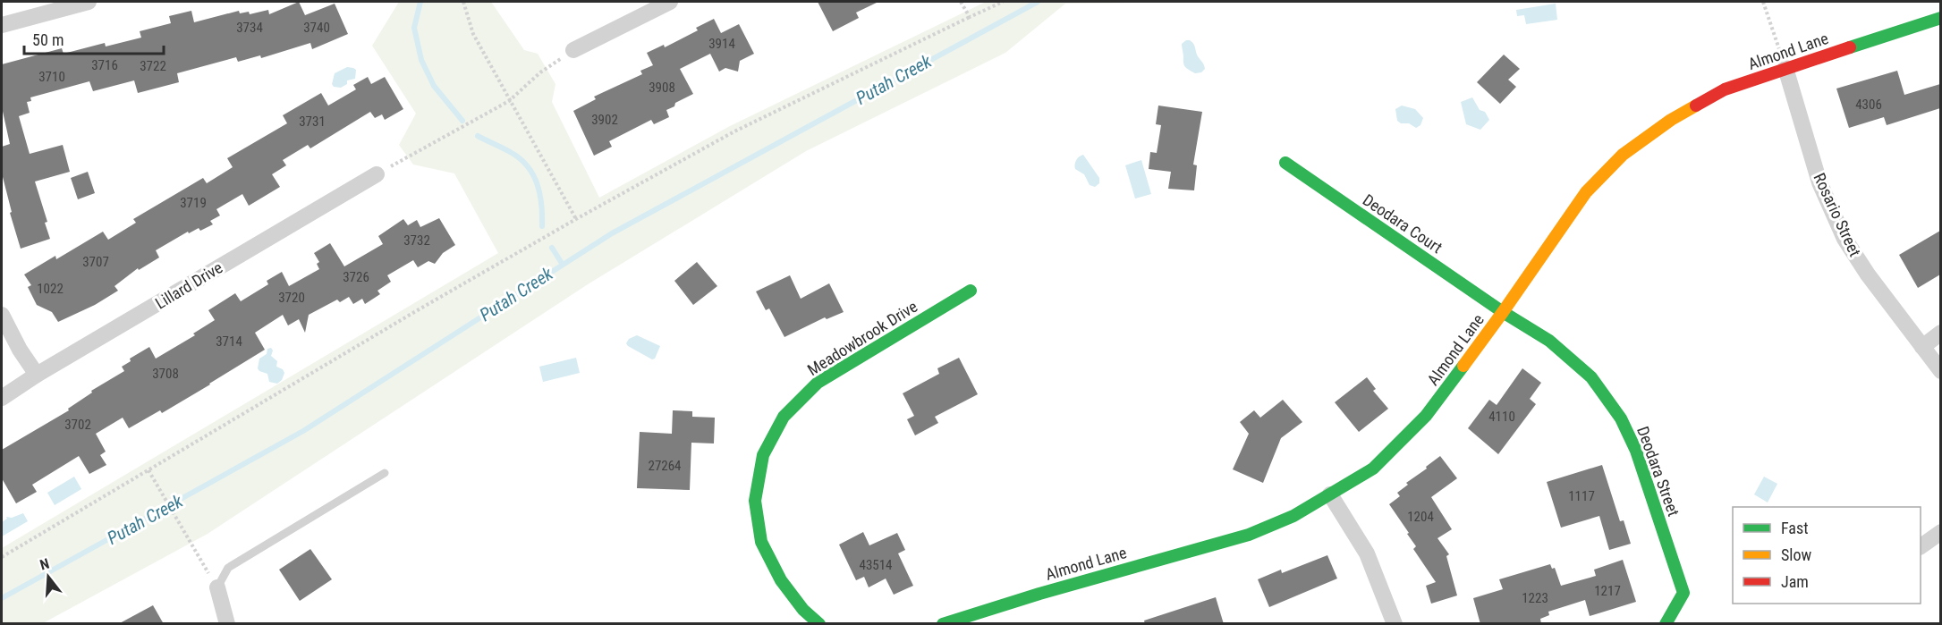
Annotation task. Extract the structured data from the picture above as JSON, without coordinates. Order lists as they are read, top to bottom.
{
  "streets": {
    "street": [
      "Almond Lane",
      "Rosario Street",
      "Deodara Court",
      "Lillard Drive",
      "Meadowbrook Drive",
      "Deodara Street"
    ]
  },
  "crossings": [
    ["Almond Lane", "Rosario Street"],
    ["Almond Lane", "Deodara Court"],
    ["Almond Lane", "Deodara Street"],
    ["Deodara Court", "Deodara Street"]
  ],
  "water": ["Putah Creek"],
  "house_numbers": [
    "3734",
    "3740",
    "3914",
    "3716",
    "3722",
    "3710",
    "3908",
    "4306",
    "3902",
    "3731",
    "3719",
    "3732",
    "3707",
    "3726",
    "1022",
    "3720",
    "3714",
    "3708",
    "4110",
    "3702",
    "27264",
    "1117",
    "1204",
    "43514",
    "1217",
    "1223"
  ],
  "legend": ["Fast", "Slow", "Jam"],
  "scale_bar": "50 m",
  "north": "top"
}
